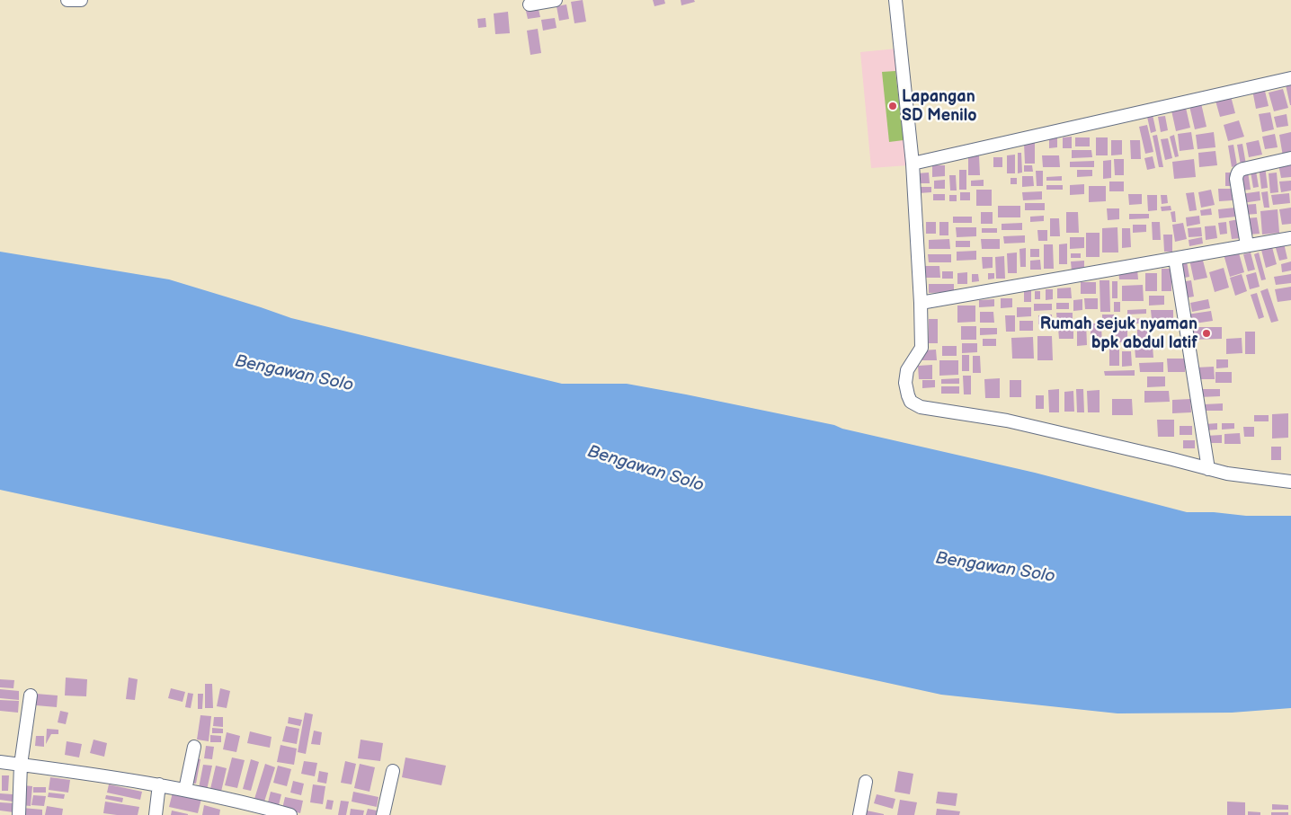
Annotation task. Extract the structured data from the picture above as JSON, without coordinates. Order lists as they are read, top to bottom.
{
  "water": ["Bengawan Solo"],
  "places": ["Lapangan SD Menilo", "Rumah sejuk nyaman bpk abdul latif"]
}
